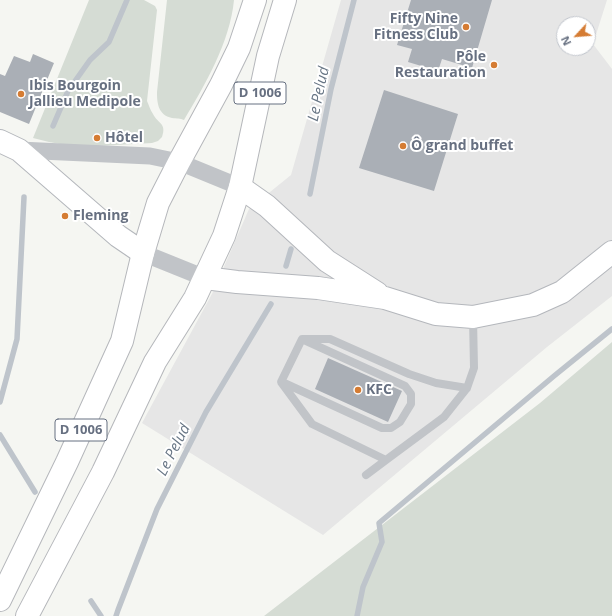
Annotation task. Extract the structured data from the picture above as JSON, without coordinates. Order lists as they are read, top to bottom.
{
  "streets": {
    "main road": ["D 1006"]
  },
  "water": ["Le Pelud"],
  "places": [
    "Fifty Nine Fitness Club",
    "Pôle Restauration",
    "Ibis Bourgoin Jallieu Medipole",
    "Hôtel",
    "Ô grand buffet",
    "Fleming",
    "KFC"
  ],
  "north": "bottom left"
}
